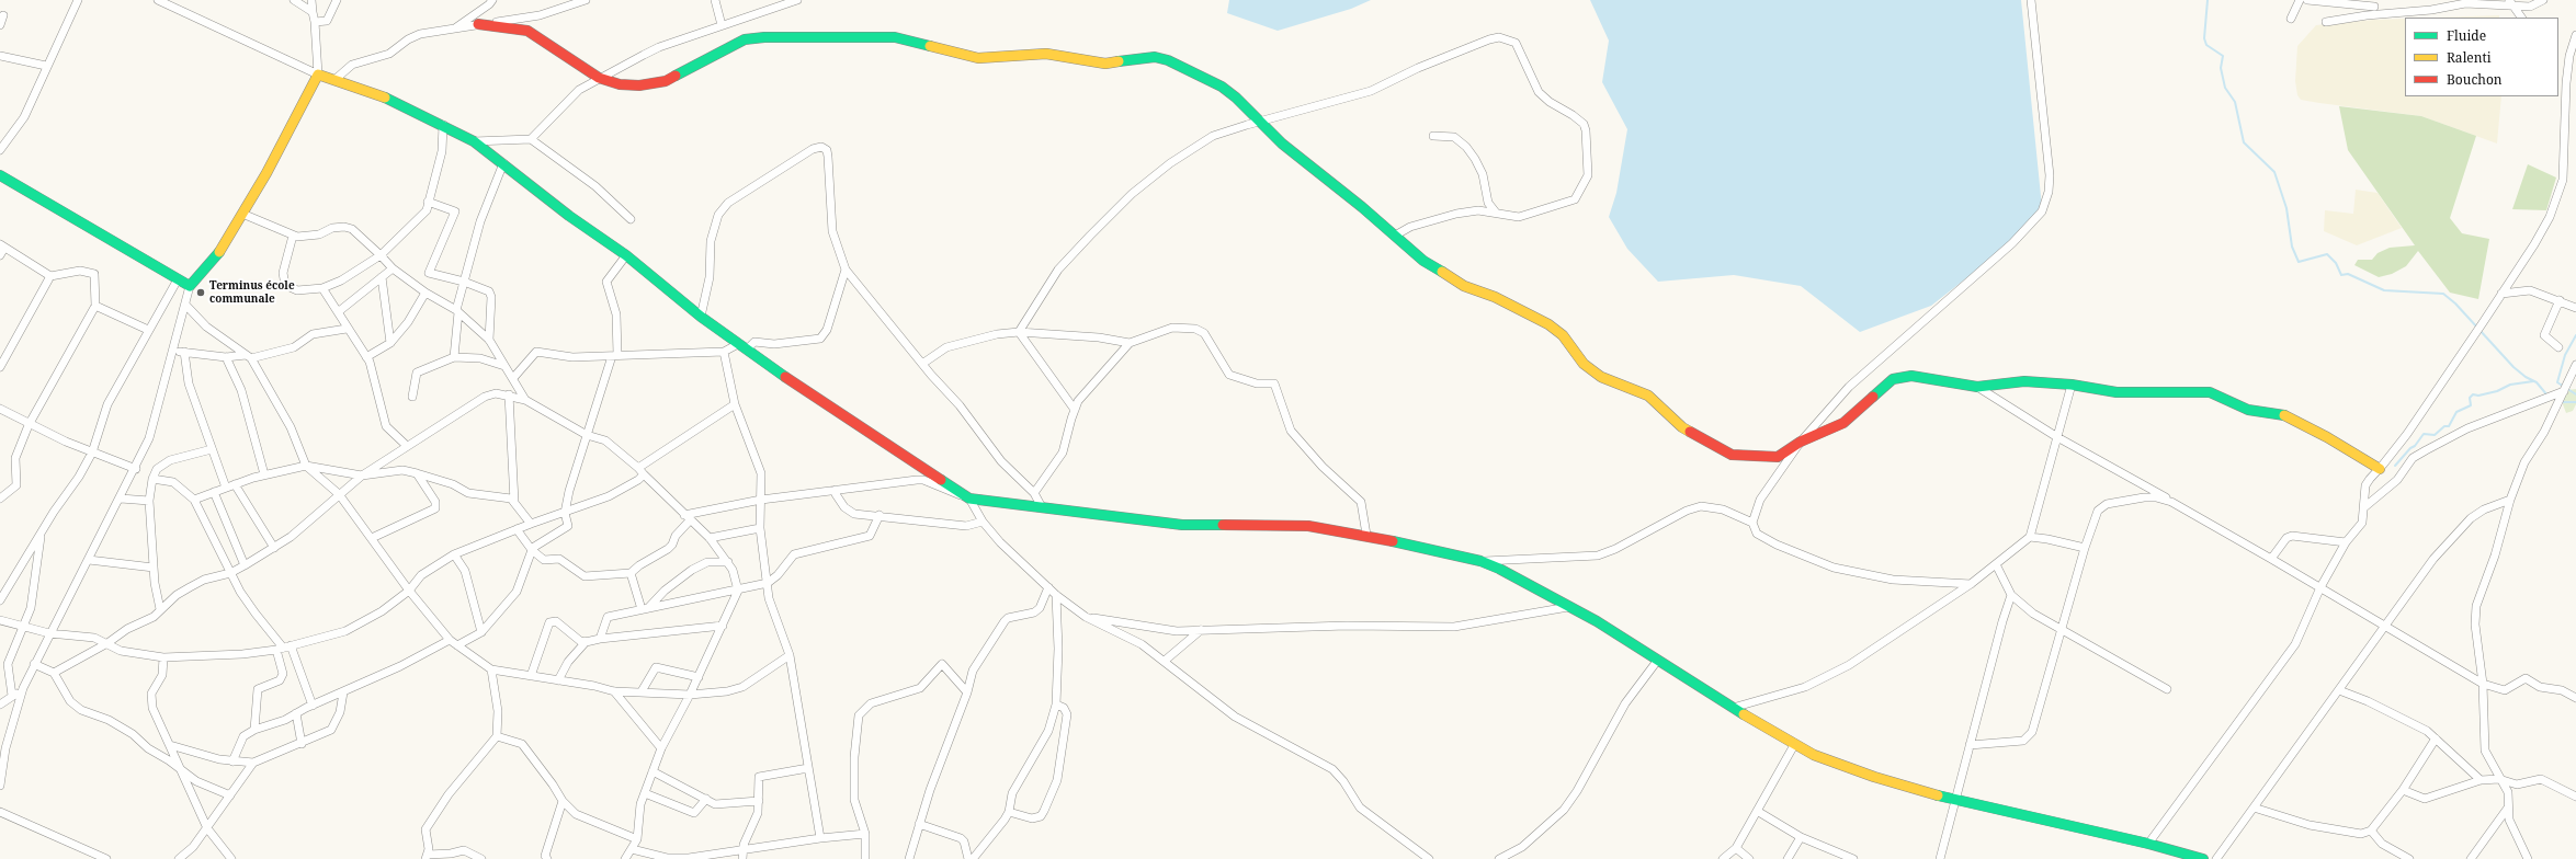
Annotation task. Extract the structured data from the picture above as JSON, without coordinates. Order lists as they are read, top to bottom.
{
  "places": ["Terminus école communale"],
  "legend": ["Fluide", "Ralenti", "Bouchon"]
}
